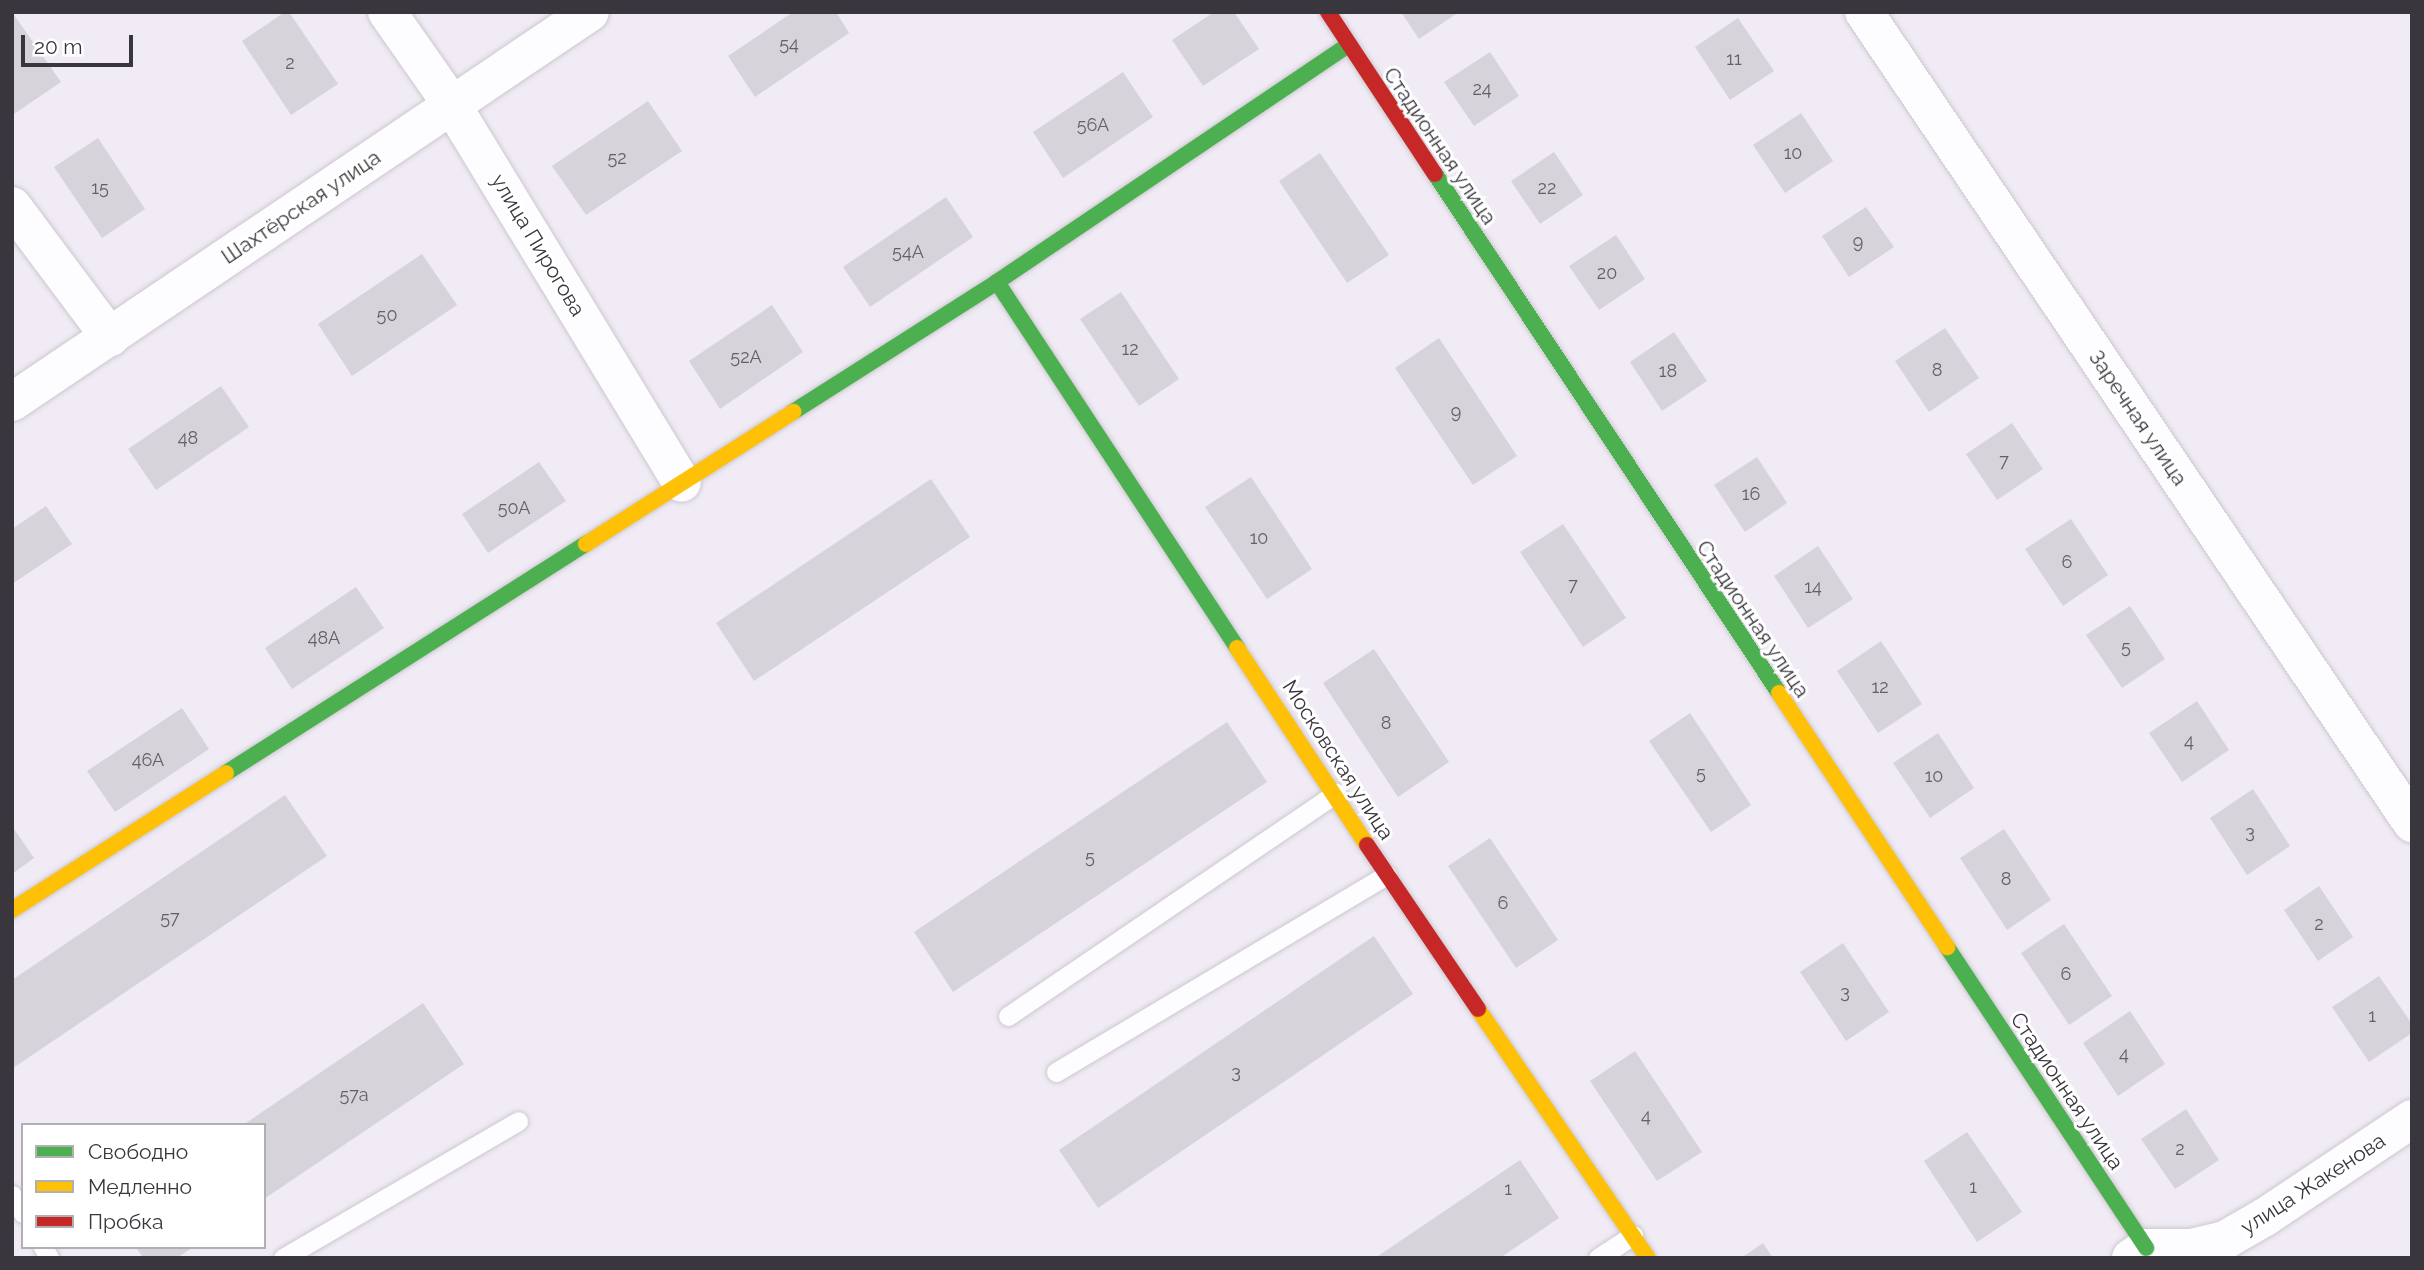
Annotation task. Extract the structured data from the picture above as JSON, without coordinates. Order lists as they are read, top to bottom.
{
  "streets": {
    "street": [
      "Стадионная улица",
      "Шахтёрская улица",
      "улица Пирогова",
      "Заречная улица",
      "Московская улица",
      "улица Жакенова"
    ]
  },
  "crossings": [
    ["Стадионная улица", "улица Жакенова"],
    ["Шахтёрская улица", "улица Пирогова"]
  ],
  "house_numbers": [
    "54",
    "11",
    "2",
    "24",
    "56А",
    "10",
    "52",
    "15",
    "22",
    "9",
    "54А",
    "20",
    "50",
    "12",
    "52А",
    "8",
    "18",
    "9",
    "48",
    "7",
    "16",
    "50А",
    "10",
    "6",
    "7",
    "14",
    "48А",
    "5",
    "12",
    "8",
    "4",
    "46А",
    "5",
    "10",
    "3",
    "5",
    "8",
    "6",
    "57",
    "2",
    "6",
    "3",
    "1",
    "4",
    "3",
    "57а",
    "4",
    "2",
    "1",
    "1"
  ],
  "legend": ["Свободно", "Медленно", "Пробка"],
  "scale_bar": "20 m"
}
